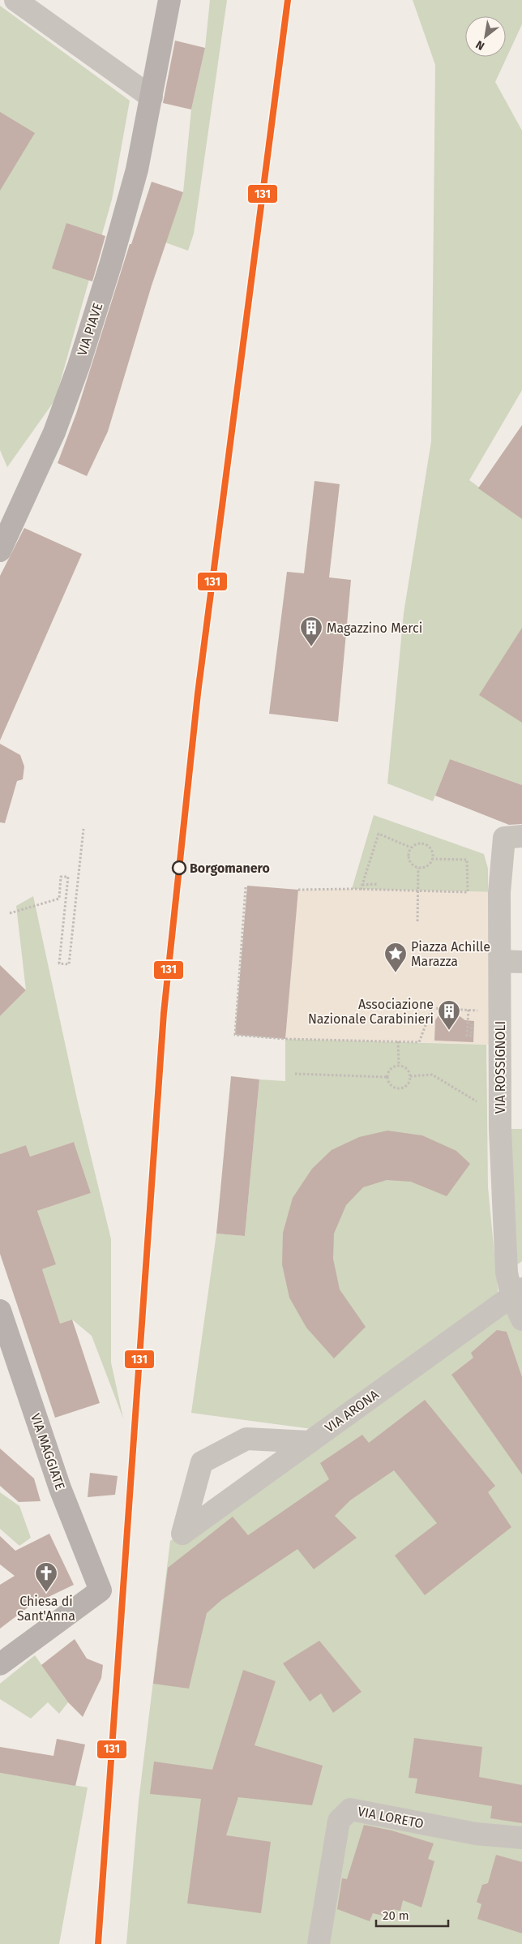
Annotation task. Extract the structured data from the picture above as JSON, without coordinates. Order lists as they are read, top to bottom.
{
  "streets": {
    "main road": ["VIA PIAVE", "VIA MAGGIATE"],
    "street": ["VIA ROSSIGNOLI", "VIA ARONA", "VIA LORETO"]
  },
  "crossings": [
    ["VIA ROSSIGNOLI", "VIA ARONA"]
  ],
  "places": {
    "building": ["Magazzino Merci", "Associazione Nazionale Carabinieri"],
    "other": ["Borgomanero"],
    "place": ["Piazza Achille Marazza"],
    "church": ["Chiesa di Sant'Anna"]
  },
  "lines": ["transit line 131"],
  "scale_bar": "20 m",
  "north": "bottom left"
}
